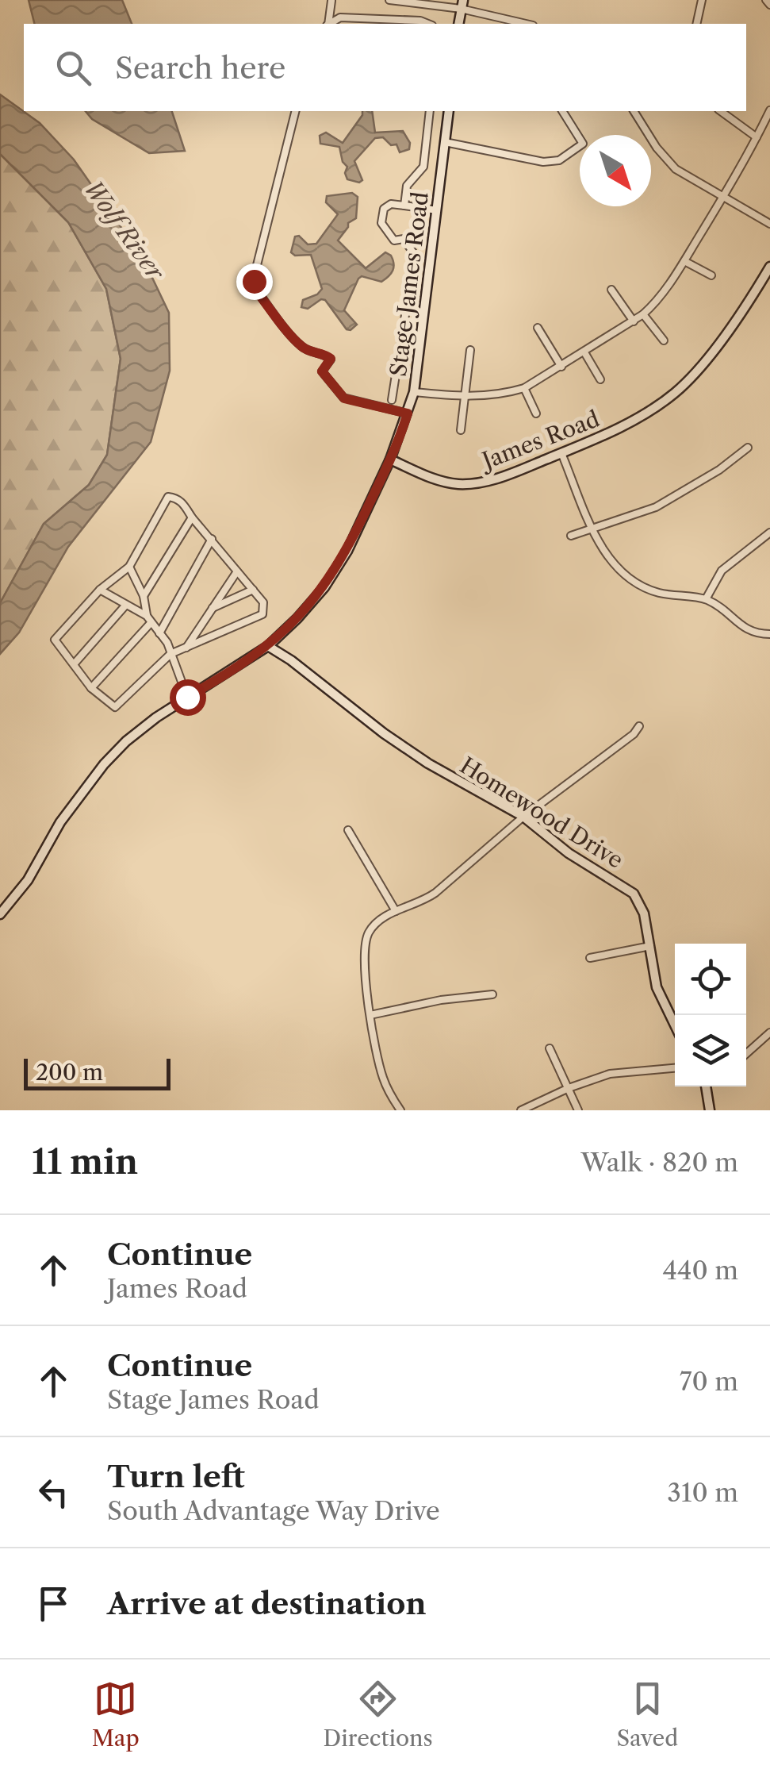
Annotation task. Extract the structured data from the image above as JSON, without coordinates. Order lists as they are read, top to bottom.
{
  "streets": {
    "street": ["Stage James Road", "James Road", "Homewood Drive"]
  },
  "crossings": [
    ["Stage James Road", "James Road"]
  ],
  "water": ["Wolf River"],
  "scale_bar": "200 m",
  "north": "bottom right",
  "page": {
    "search": "Search here",
    "scale": "200 m",
    "heading": ["11 min", "Walk · 820 m"],
    "list": [
      ["Continue", "James Road", "440 m"],
      ["Continue", "Stage James Road", "70 m"],
      ["Turn left", "South Advantage Way Drive", "310 m"],
      "Arrive at destination"
    ],
    "nav": ["Map", "Directions", "Saved"]
  }
}
